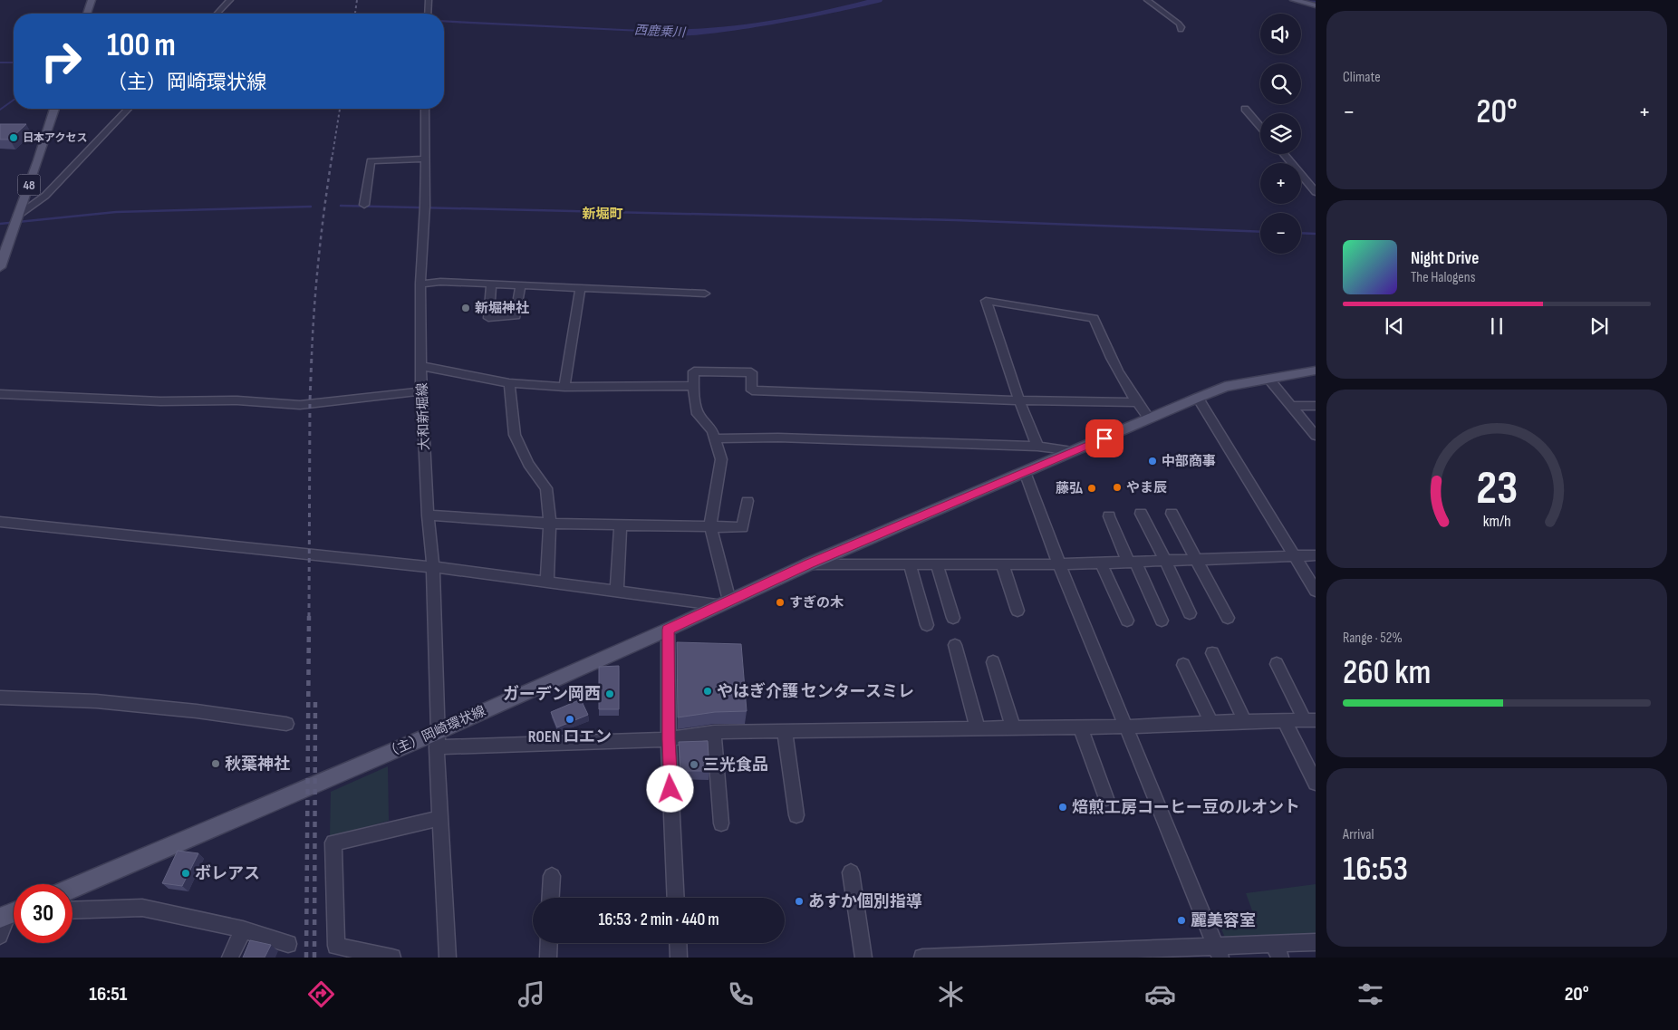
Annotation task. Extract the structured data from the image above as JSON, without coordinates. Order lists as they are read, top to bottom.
{
  "streets": {
    "main road": ["48", "（主）岡崎環状線"],
    "street": ["大和新堀線"]
  },
  "crossings": [
    ["大和新堀線", "（主）岡崎環状線"]
  ],
  "districts": ["新堀町"],
  "water": ["西鹿乗川"],
  "places": [
    "日本アクセス",
    "新堀神社",
    "中部商事",
    "やま辰",
    "藤弘",
    "すぎの木",
    "やはぎ介護 センタースミレ",
    "ガーデン岡西",
    "ROEN ロエン",
    "秋葉神社",
    "三光食品",
    "焙煎工房コーヒー豆のルオント",
    "ボレアス",
    "あすか個別指導",
    "麗美容室"
  ],
  "page": {
    "tile": [
      "Climate",
      ["Range · 52%", "260 km"],
      ["Arrival", "16:53"]
    ],
    "map_buttons": ["+", "−"],
    "turn": ["100 m", "（主）岡崎環状線"],
    "heat": ["−", "20°", "+"],
    "song": ["Night Drive", "The Halogens"],
    "limit": "30",
    "trip": "16:53 · 2 min · 440 m",
    "tabs": ["16:51", "20°"],
    "gauge": ["23", "km/h"]
  }
}
